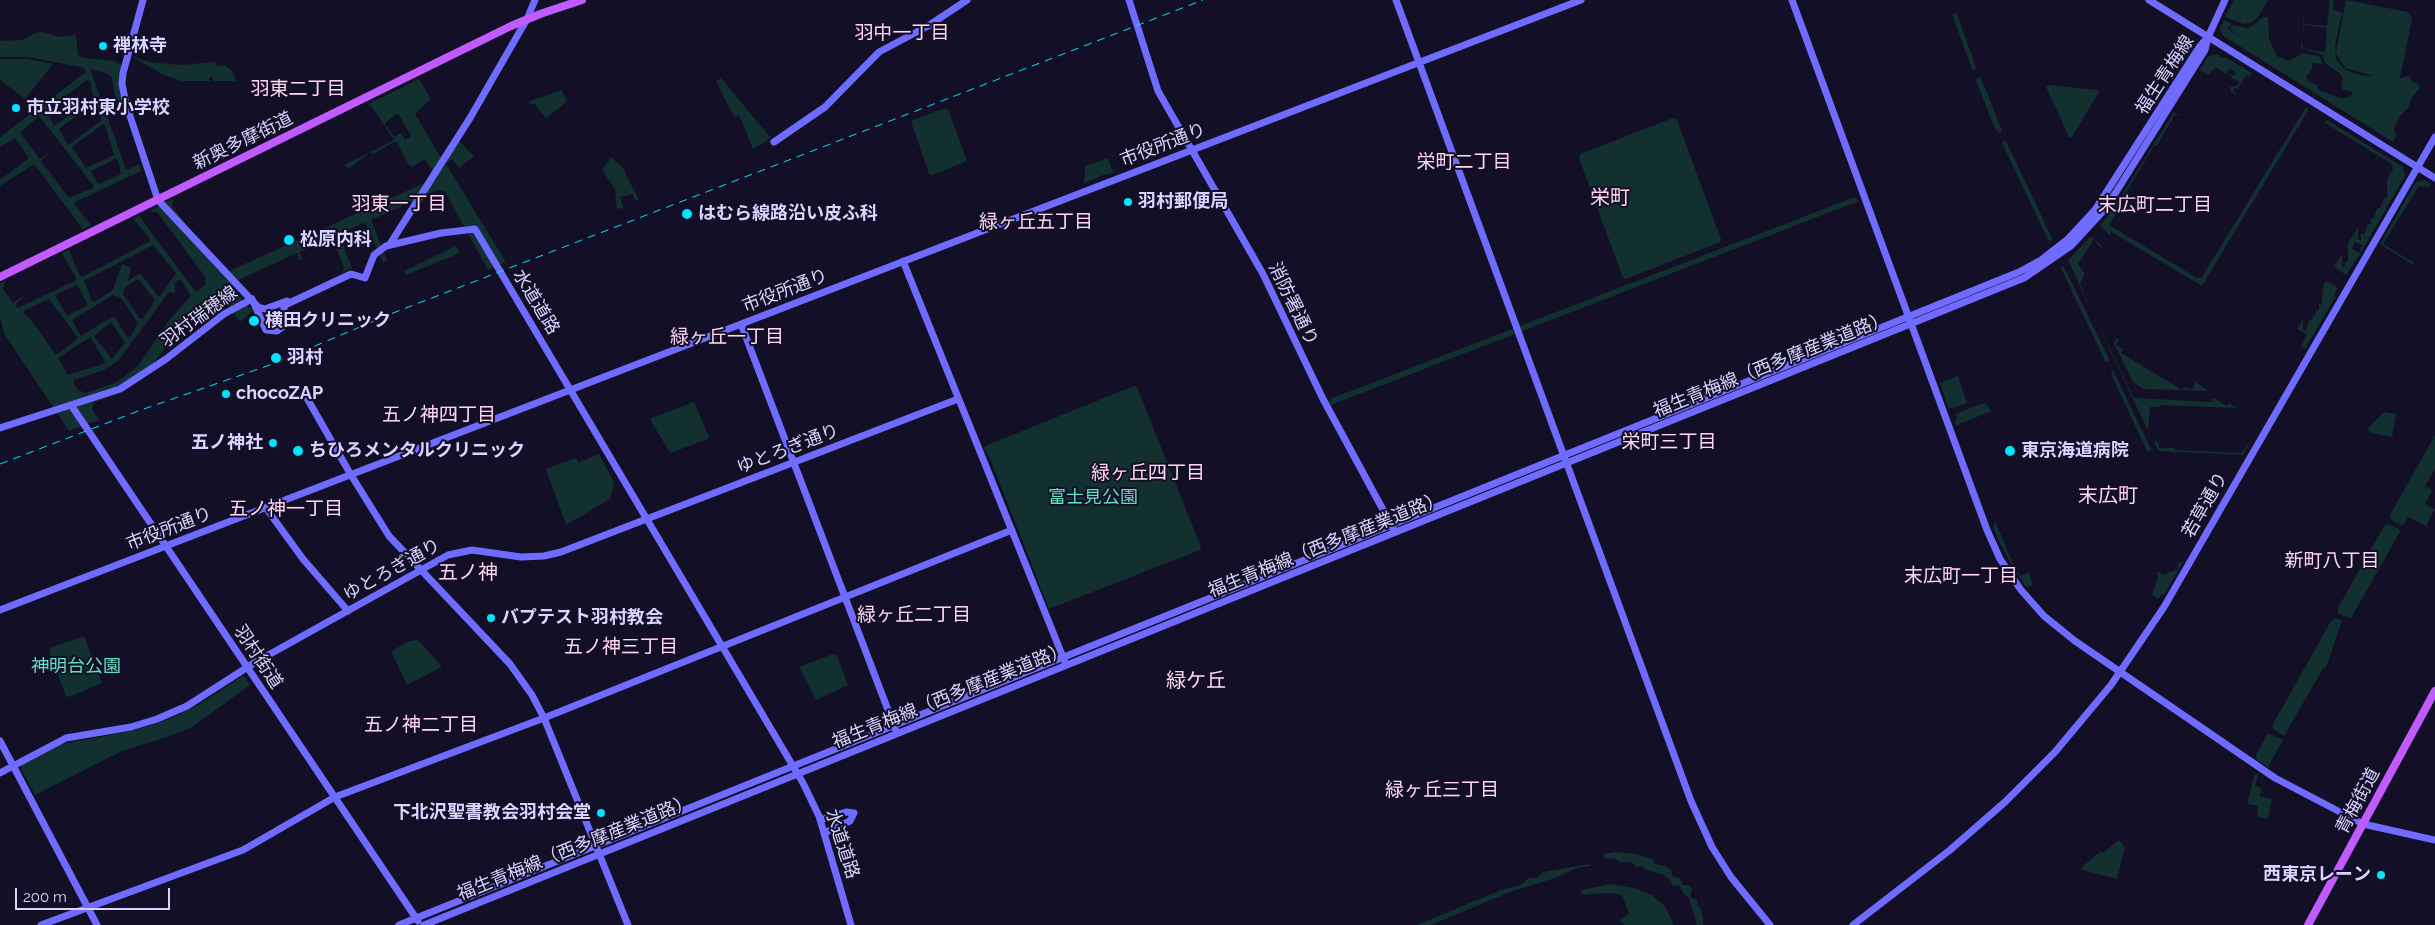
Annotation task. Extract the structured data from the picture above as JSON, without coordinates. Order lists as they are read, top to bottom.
{
  "streets": {
    "main road": ["新奥多摩街道", "青梅街道"],
    "street": [
      "福生青梅線",
      "市役所通り",
      "水道道路",
      "消防署通り",
      "羽村瑞穂線",
      "福生青梅線（西多摩産業道路）",
      "ゆとろぎ通り",
      "若草通り",
      "羽村街道"
    ]
  },
  "crossings": [
    ["福生青梅線", "福生青梅線（西多摩産業道路）"],
    ["新奥多摩街道", "羽村瑞穂線"],
    ["市役所通り", "水道道路"],
    ["市役所通り", "消防署通り"],
    ["市役所通り", "羽村街道"],
    ["水道道路", "福生青梅線（西多摩産業道路）"],
    ["水道道路", "ゆとろぎ通り"],
    ["消防署通り", "福生青梅線（西多摩産業道路）"],
    ["羽村瑞穂線", "羽村街道"],
    ["福生青梅線（西多摩産業道路）", "羽村街道"],
    ["ゆとろぎ通り", "羽村街道"]
  ],
  "districts": [
    "羽中一丁目",
    "羽東二丁目",
    "栄町二丁目",
    "栄町",
    "羽東一丁目",
    "末広町二丁目",
    "緑ヶ丘五丁目",
    "緑ヶ丘一丁目",
    "五ノ神四丁目",
    "栄町三丁目",
    "緑ヶ丘四丁目",
    "末広町",
    "五ノ神一丁目",
    "新町八丁目",
    "五ノ神",
    "末広町一丁目",
    "緑ヶ丘二丁目",
    "五ノ神三丁目",
    "緑ケ丘",
    "五ノ神二丁目",
    "緑ヶ丘三丁目"
  ],
  "parks": ["富士見公園", "神明台公園"],
  "places": [
    "禅林寺",
    "市立羽村東小学校",
    "羽村郵便局",
    "はむら線路沿い皮ふ科",
    "松原内科",
    "横田クリニック",
    "羽村",
    "chocoZAP",
    "五ノ神社",
    "ちひろメンタルクリニック",
    "東京海道病院",
    "バプテスト羽村教会",
    "下北沢聖書教会羽村会堂",
    "西東京レーン"
  ],
  "scale_bar": "200 m"
}
